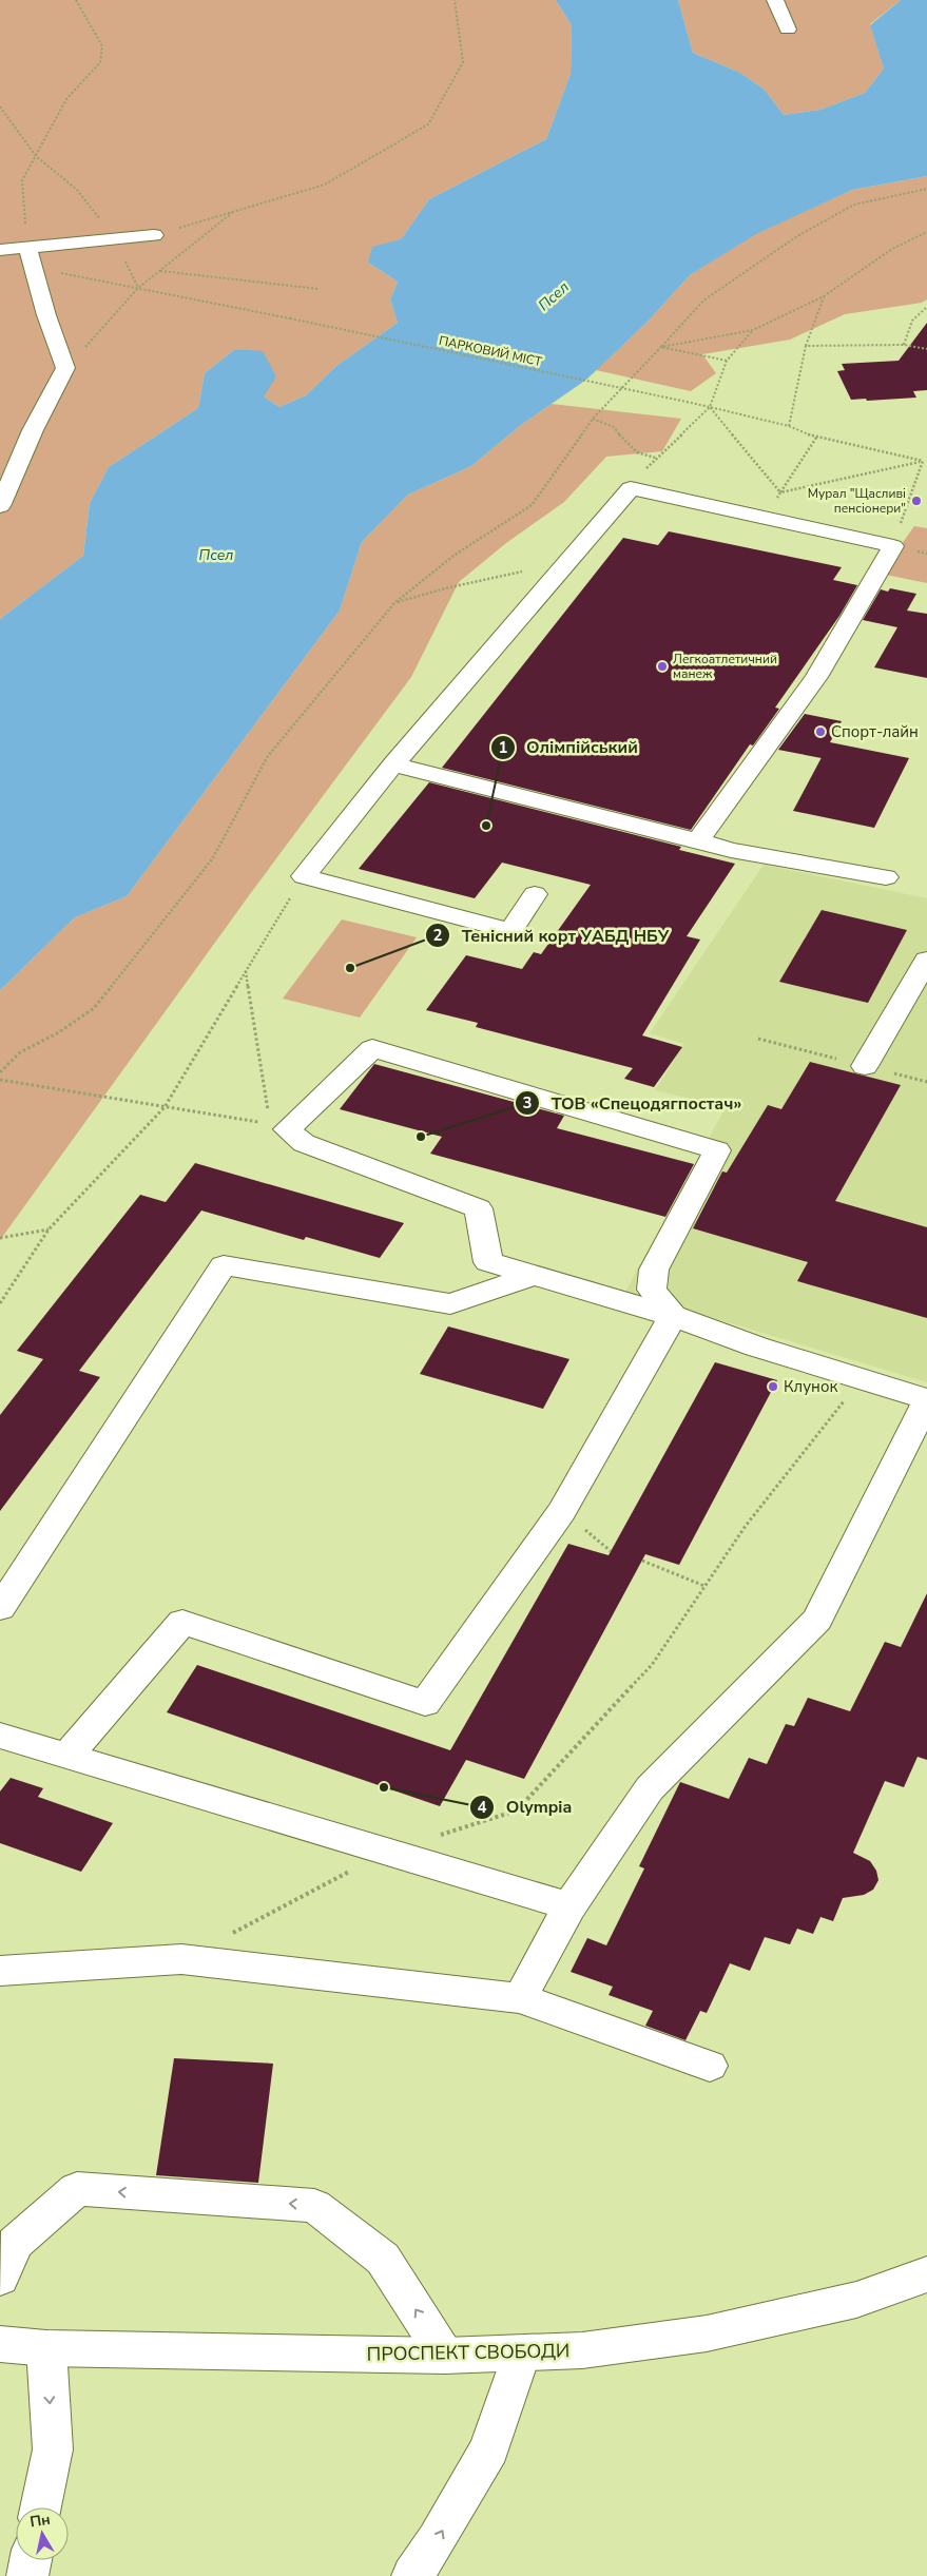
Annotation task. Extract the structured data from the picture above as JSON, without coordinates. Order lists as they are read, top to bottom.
{
  "streets": {
    "street": ["ПРОСПЕКТ СВОБОДИ"],
    "path": ["ПАРКОВИЙ МІСТ"]
  },
  "water": ["Псел"],
  "places": [
    "Мурал \"Щасливі пенсіонери\"",
    "Легкоатлетичний манеж",
    "Спорт-лайн",
    "Олімпійський",
    "Тенісний корт УАБД НБУ",
    "ТОВ «Спецодягпостач»",
    "Клунок",
    "Olympia"
  ],
  "north": "top"
}
